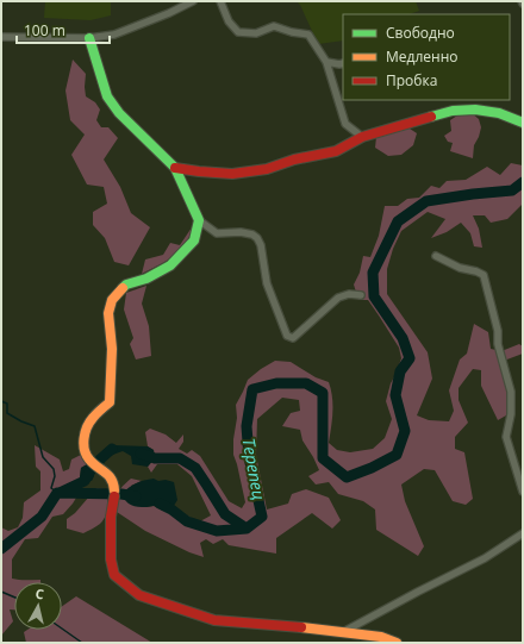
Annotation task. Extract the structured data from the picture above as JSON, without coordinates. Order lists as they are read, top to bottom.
{
  "water": ["Терепец"],
  "legend": ["Свободно", "Медленно", "Пробка"],
  "scale_bar": "100 m",
  "north": "top"
}
